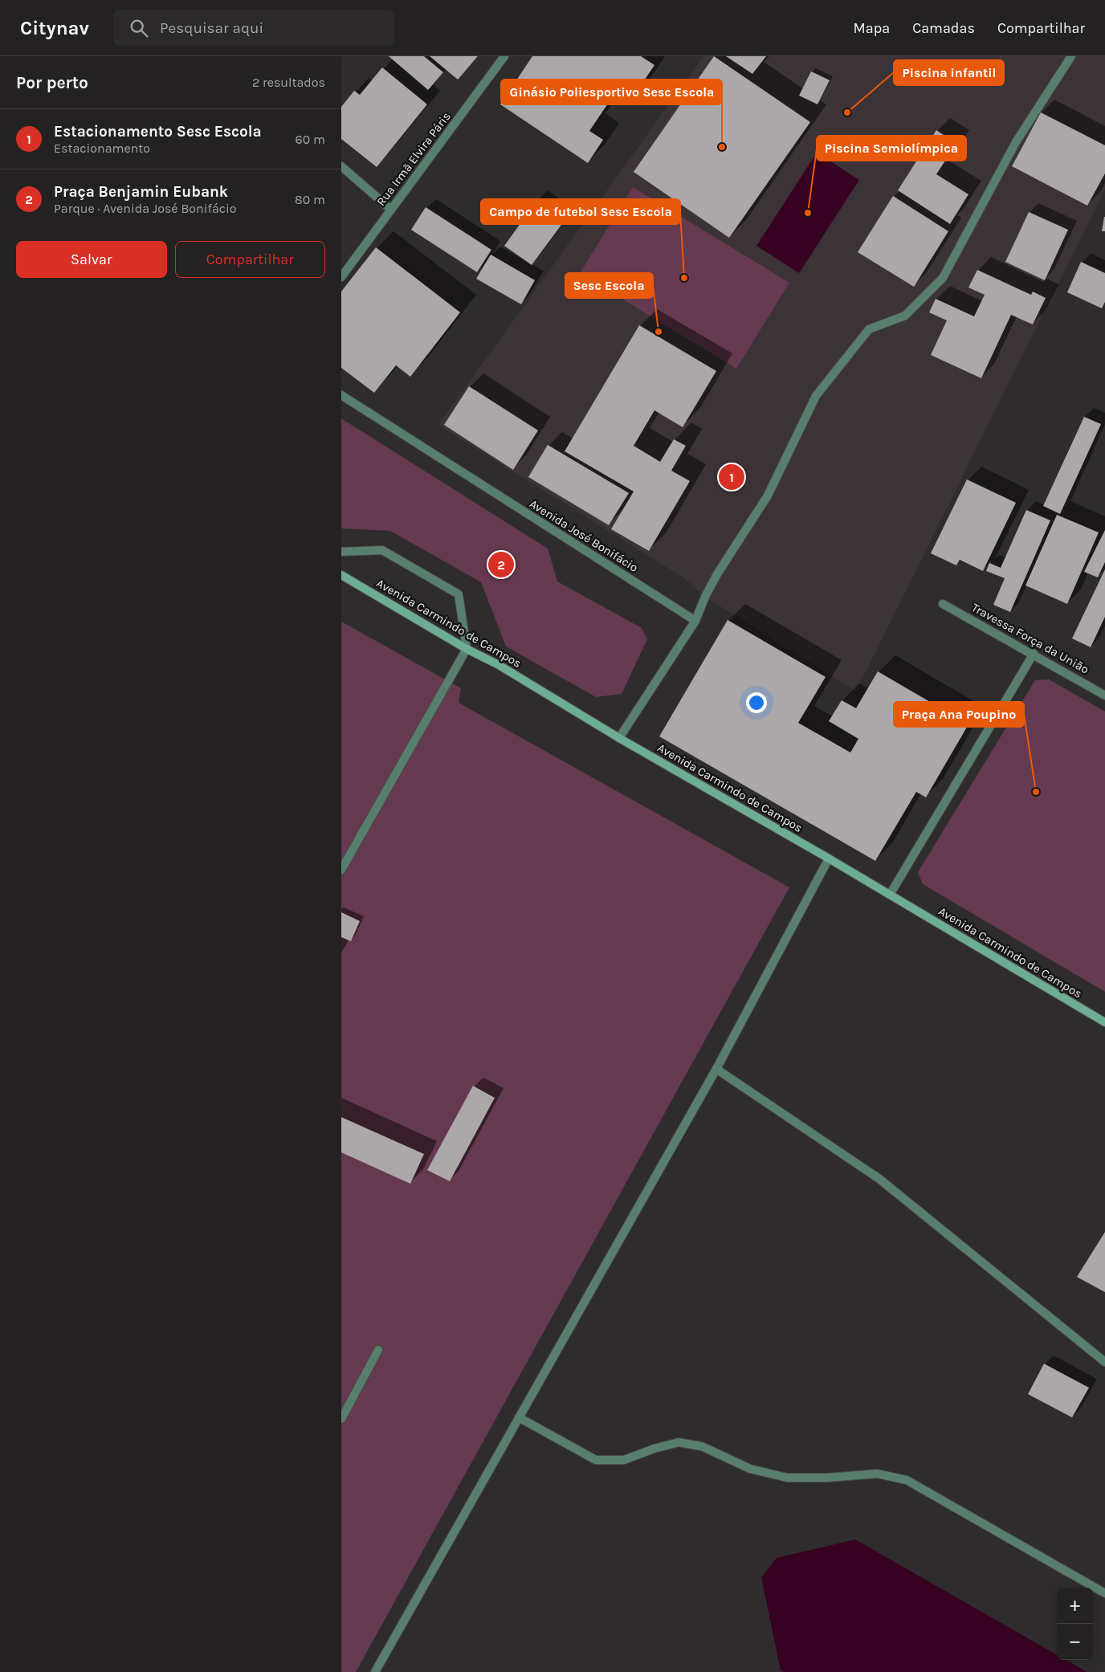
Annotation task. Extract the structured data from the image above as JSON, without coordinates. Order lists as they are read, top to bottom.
{
  "streets": {
    "main road": ["Avenida Carmindo de Campos"],
    "street": ["Rua Irmã Elvira Páris", "Avenida José Bonifácio", "Travessa Força da União"]
  },
  "places": [
    "Piscina infantil",
    "Ginásio Poliesportivo Sesc Escola",
    "Piscina Semiolímpica",
    "Campo de futebol Sesc Escola",
    "Sesc Escola",
    "Praça Ana Poupino"
  ],
  "page": {
    "header": "Citynav",
    "search": "Pesquisar aqui",
    "nav": ["Mapa", "Camadas", "Compartilhar"],
    "heading": ["Por perto", "2 resultados"],
    "list": [
      {
        "mark": "1",
        "name": "Estacionamento Sesc Escola",
        "note": "Estacionamento",
        "value": "60 m"
      },
      {
        "mark": "2",
        "name": "Praça Benjamin Eubank",
        "note": "Parque · Avenida José Bonifácio",
        "value": "80 m"
      }
    ],
    "buttons": ["Salvar", "Compartilhar"],
    "pins": ["1", "2"],
    "map_buttons": ["+", "−"]
  }
}
